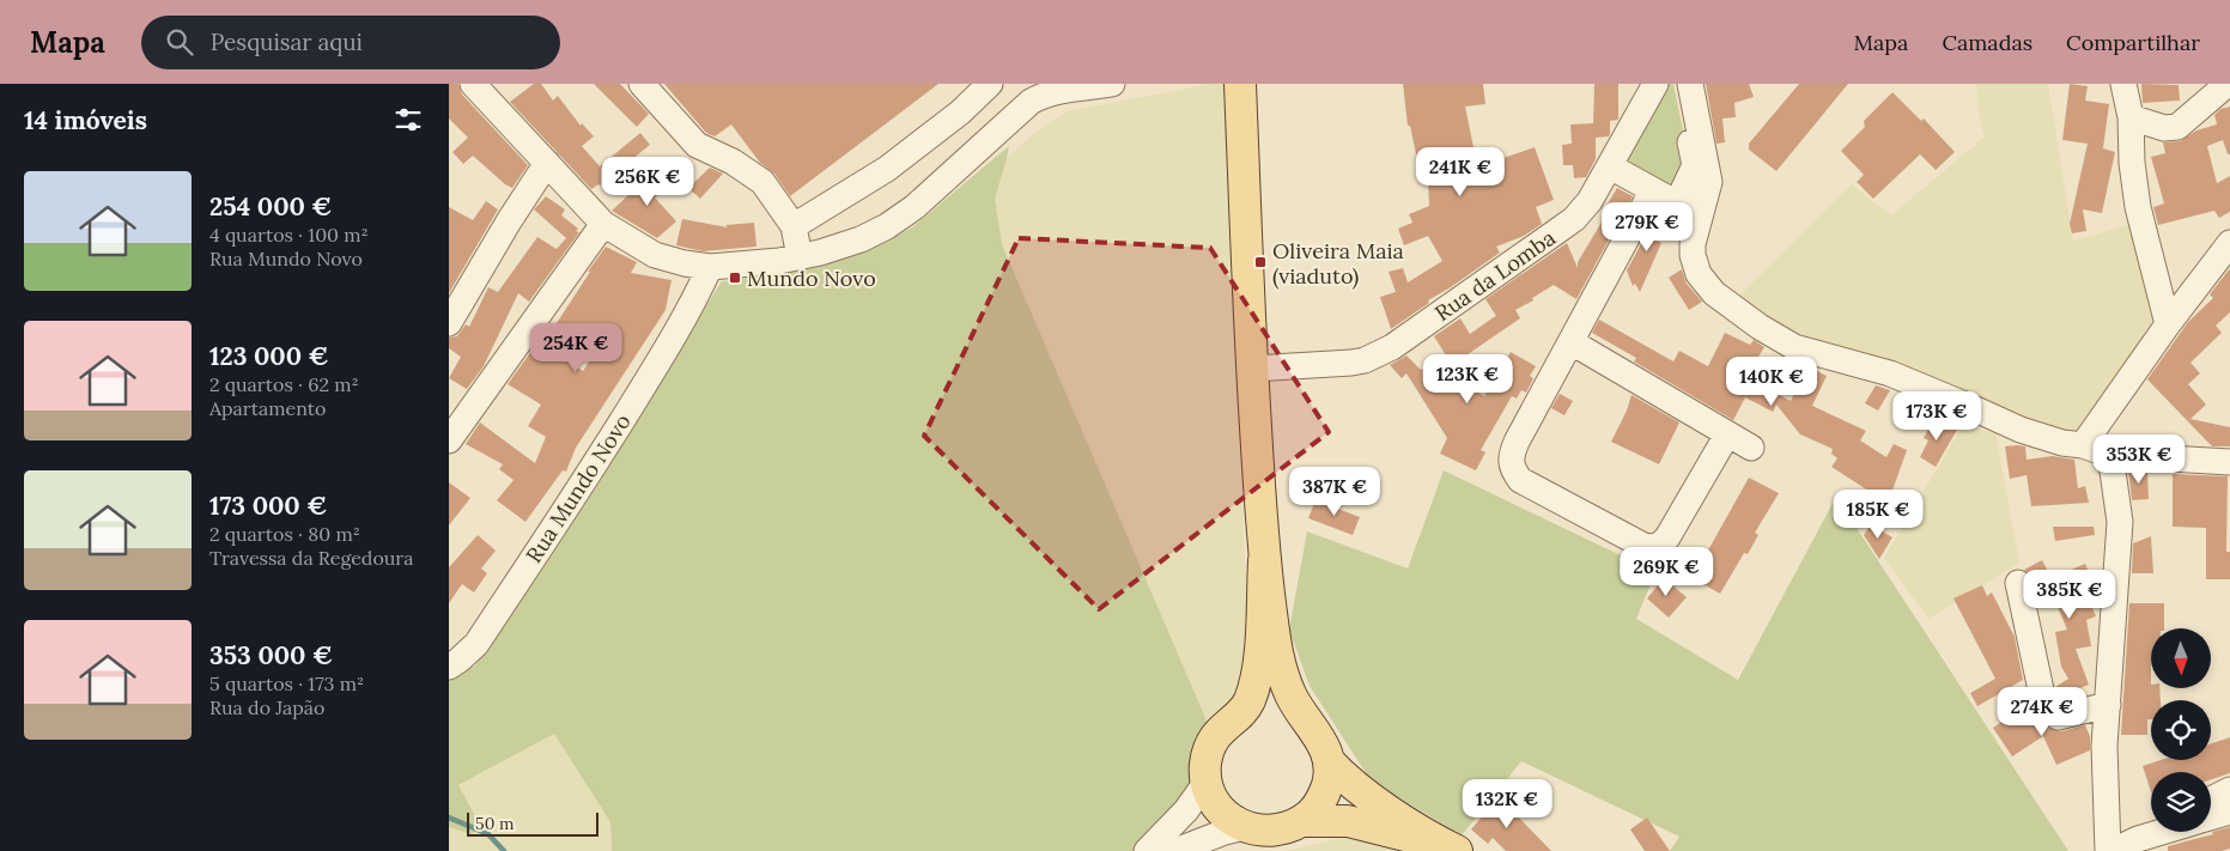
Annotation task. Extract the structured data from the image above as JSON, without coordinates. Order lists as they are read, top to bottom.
{
  "streets": {
    "street": ["Rua da Lomba", "Rua Mundo Novo"]
  },
  "places": {
    "transit": ["Oliveira Maia (viaduto)", "Mundo Novo"]
  },
  "scale_bar": "50 m",
  "north": "bottom",
  "page": {
    "header": "Mapa",
    "search": "Pesquisar aqui",
    "nav": ["Mapa", "Camadas", "Compartilhar"],
    "heading": "14 imóveis",
    "price": [
      "241K €",
      "256K €",
      "279K €",
      "254K €",
      "123K €",
      "140K €",
      "173K €",
      "353K €",
      "387K €",
      "185K €",
      "269K €",
      "385K €",
      "274K €",
      "132K €"
    ],
    "list": [
      {
        "name": "254 000 €",
        "note": "4 quartos · 100 m² · Rua Mundo Novo"
      },
      {
        "name": "123 000 €",
        "note": "2 quartos · 62 m² · Apartamento"
      },
      {
        "name": "173 000 €",
        "note": "2 quartos · 80 m² · Travessa da Regedoura"
      },
      {
        "name": "353 000 €",
        "note": "5 quartos · 173 m² · Rua do Japão"
      }
    ],
    "scale": "50 m"
  }
}
